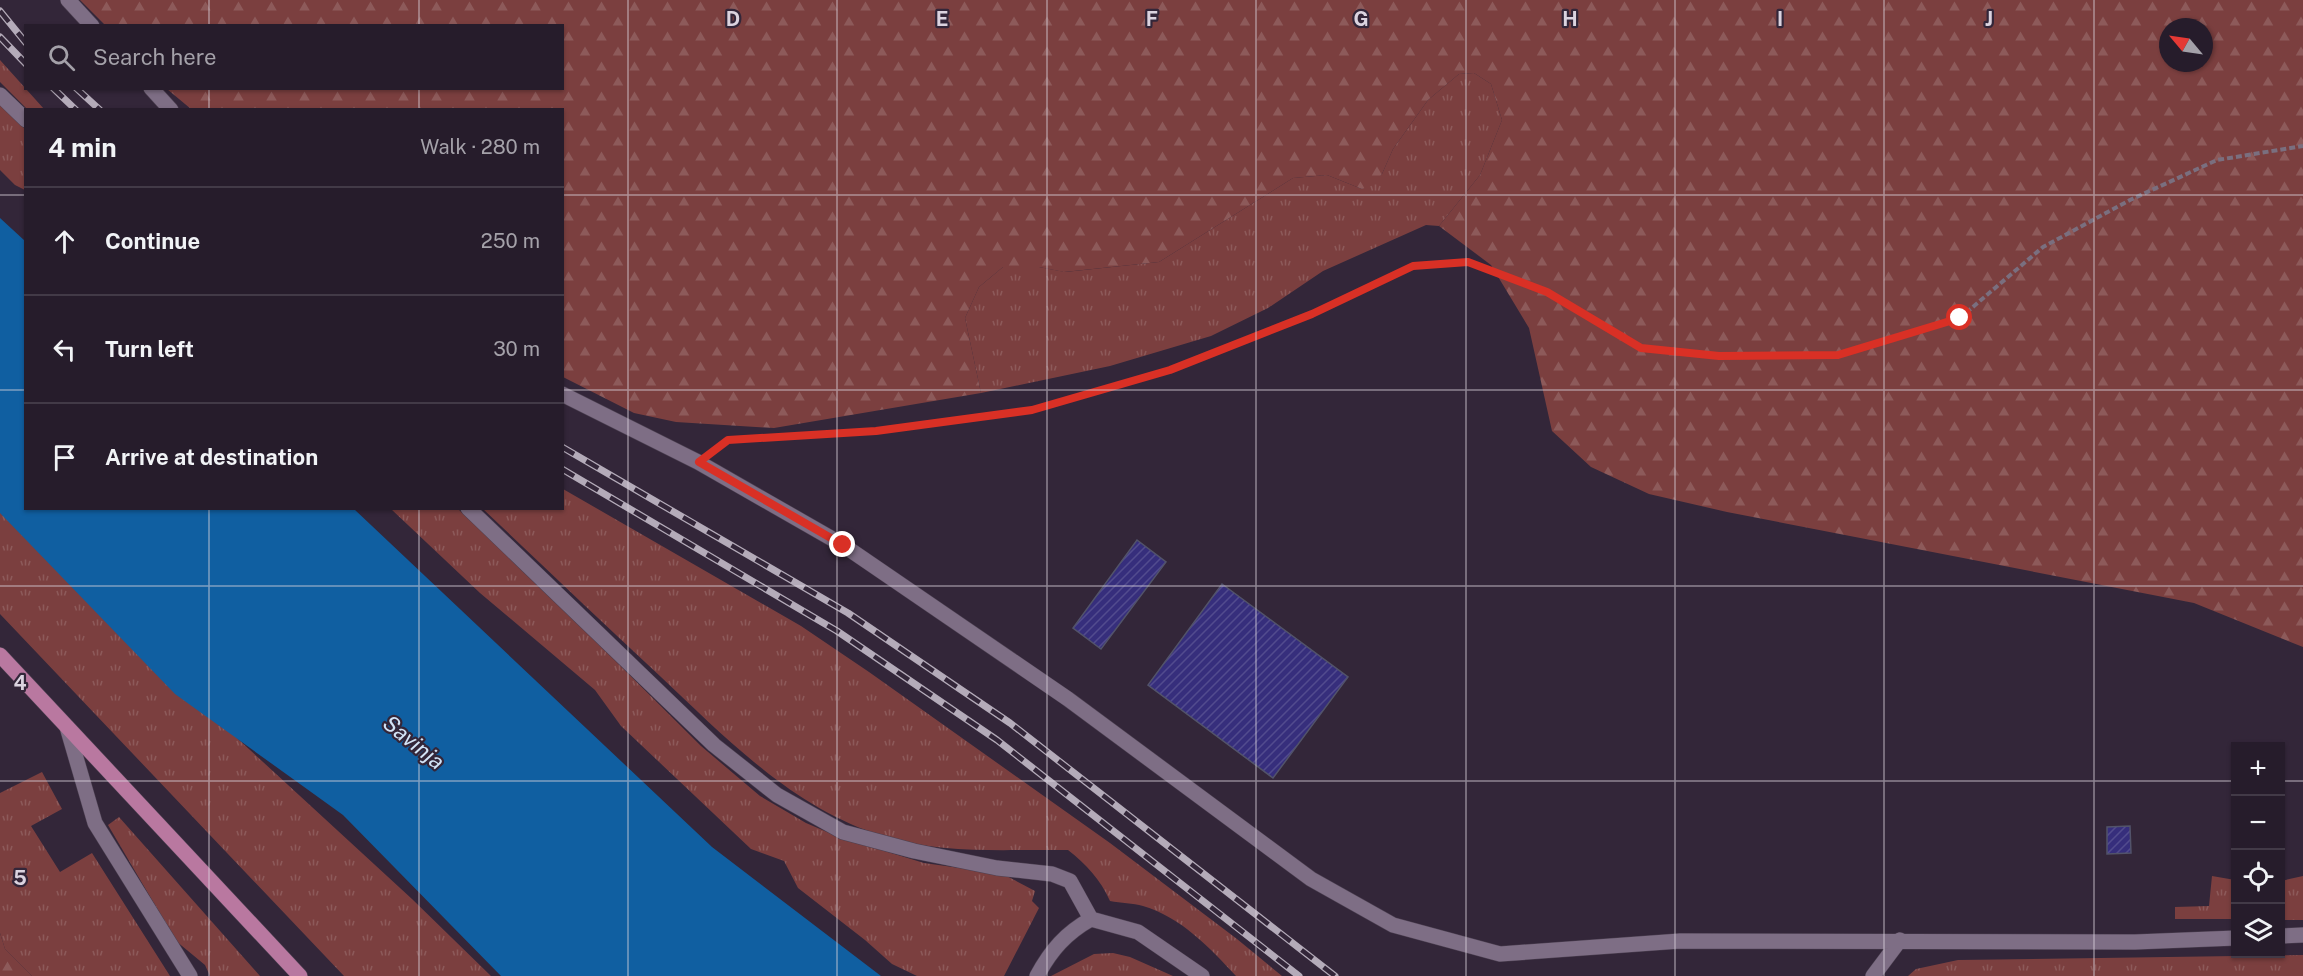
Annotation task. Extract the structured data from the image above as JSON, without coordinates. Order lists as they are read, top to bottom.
{
  "water": ["Savinja"],
  "north": "top left",
  "page": {
    "search": "Search here",
    "heading": ["4 min", "Walk · 280 m"],
    "list": [
      ["Continue", "250 m"],
      ["Turn left", "30 m"],
      "Arrive at destination"
    ],
    "map_buttons": ["+", "−"]
  },
  "grid": {
    "columns": [
      "D",
      "E",
      "F",
      "G",
      "H",
      "I",
      "J"
    ],
    "rows": ["4", "5"]
  }
}
